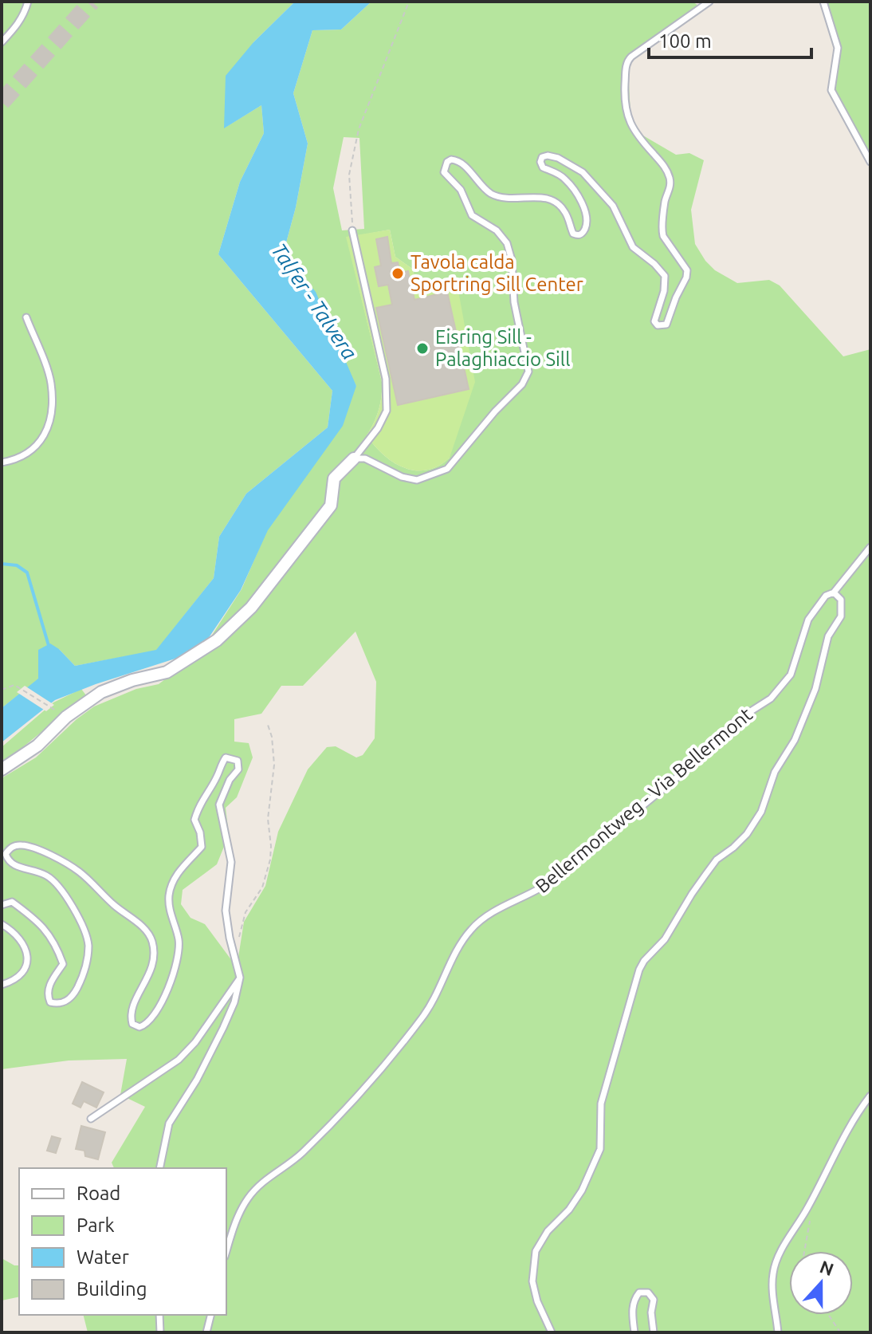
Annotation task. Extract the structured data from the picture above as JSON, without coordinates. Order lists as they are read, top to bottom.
{
  "streets": {
    "lane": ["Bellermontweg - Via Bellermont"]
  },
  "water": ["Talfer - Talvera"],
  "places": ["Tavola calda Sportring Sill Center", "Eisring Sill - Palaghiaccio Sill"],
  "legend": [
    "Road",
    "Park",
    "Water",
    "Building"
  ],
  "scale_bar": "100 m",
  "north": "top"
}
